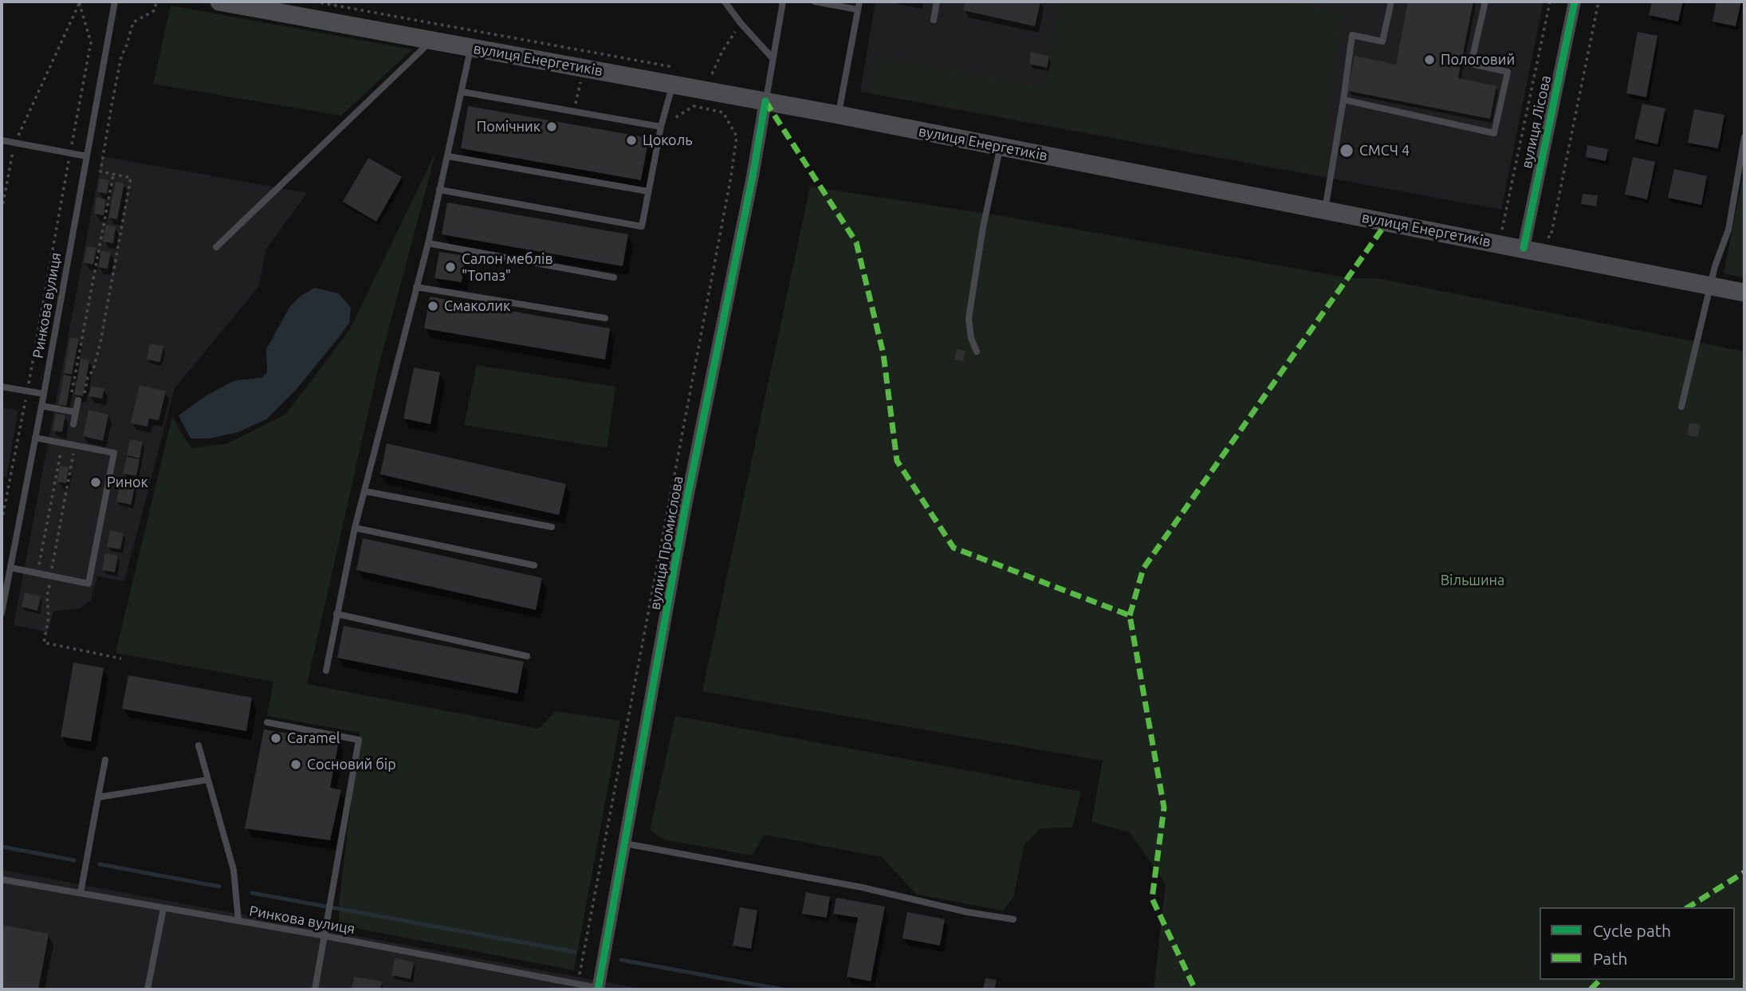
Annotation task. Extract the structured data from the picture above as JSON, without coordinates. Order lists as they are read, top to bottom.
{
  "streets": {
    "main road": ["вулиця Енергетиків"],
    "street": ["вулиця Лісова", "вулиця Промислова"],
    "lane": ["Ринкова вулиця"]
  },
  "crossings": [
    ["вулиця Енергетиків", "вулиця Лісова"],
    ["вулиця Енергетиків", "вулиця Промислова"],
    ["Ринкова вулиця", "вулиця Промислова"]
  ],
  "parks": ["Вільшина"],
  "places": [
    "Пологовий",
    "Помічник",
    "Цоколь",
    "СМСЧ 4",
    "Салон меблів \"Топаз\"",
    "Смаколик",
    "Ринок",
    "Caramel",
    "Сосновий бір"
  ],
  "legend": ["Cycle path", "Path"]
}
